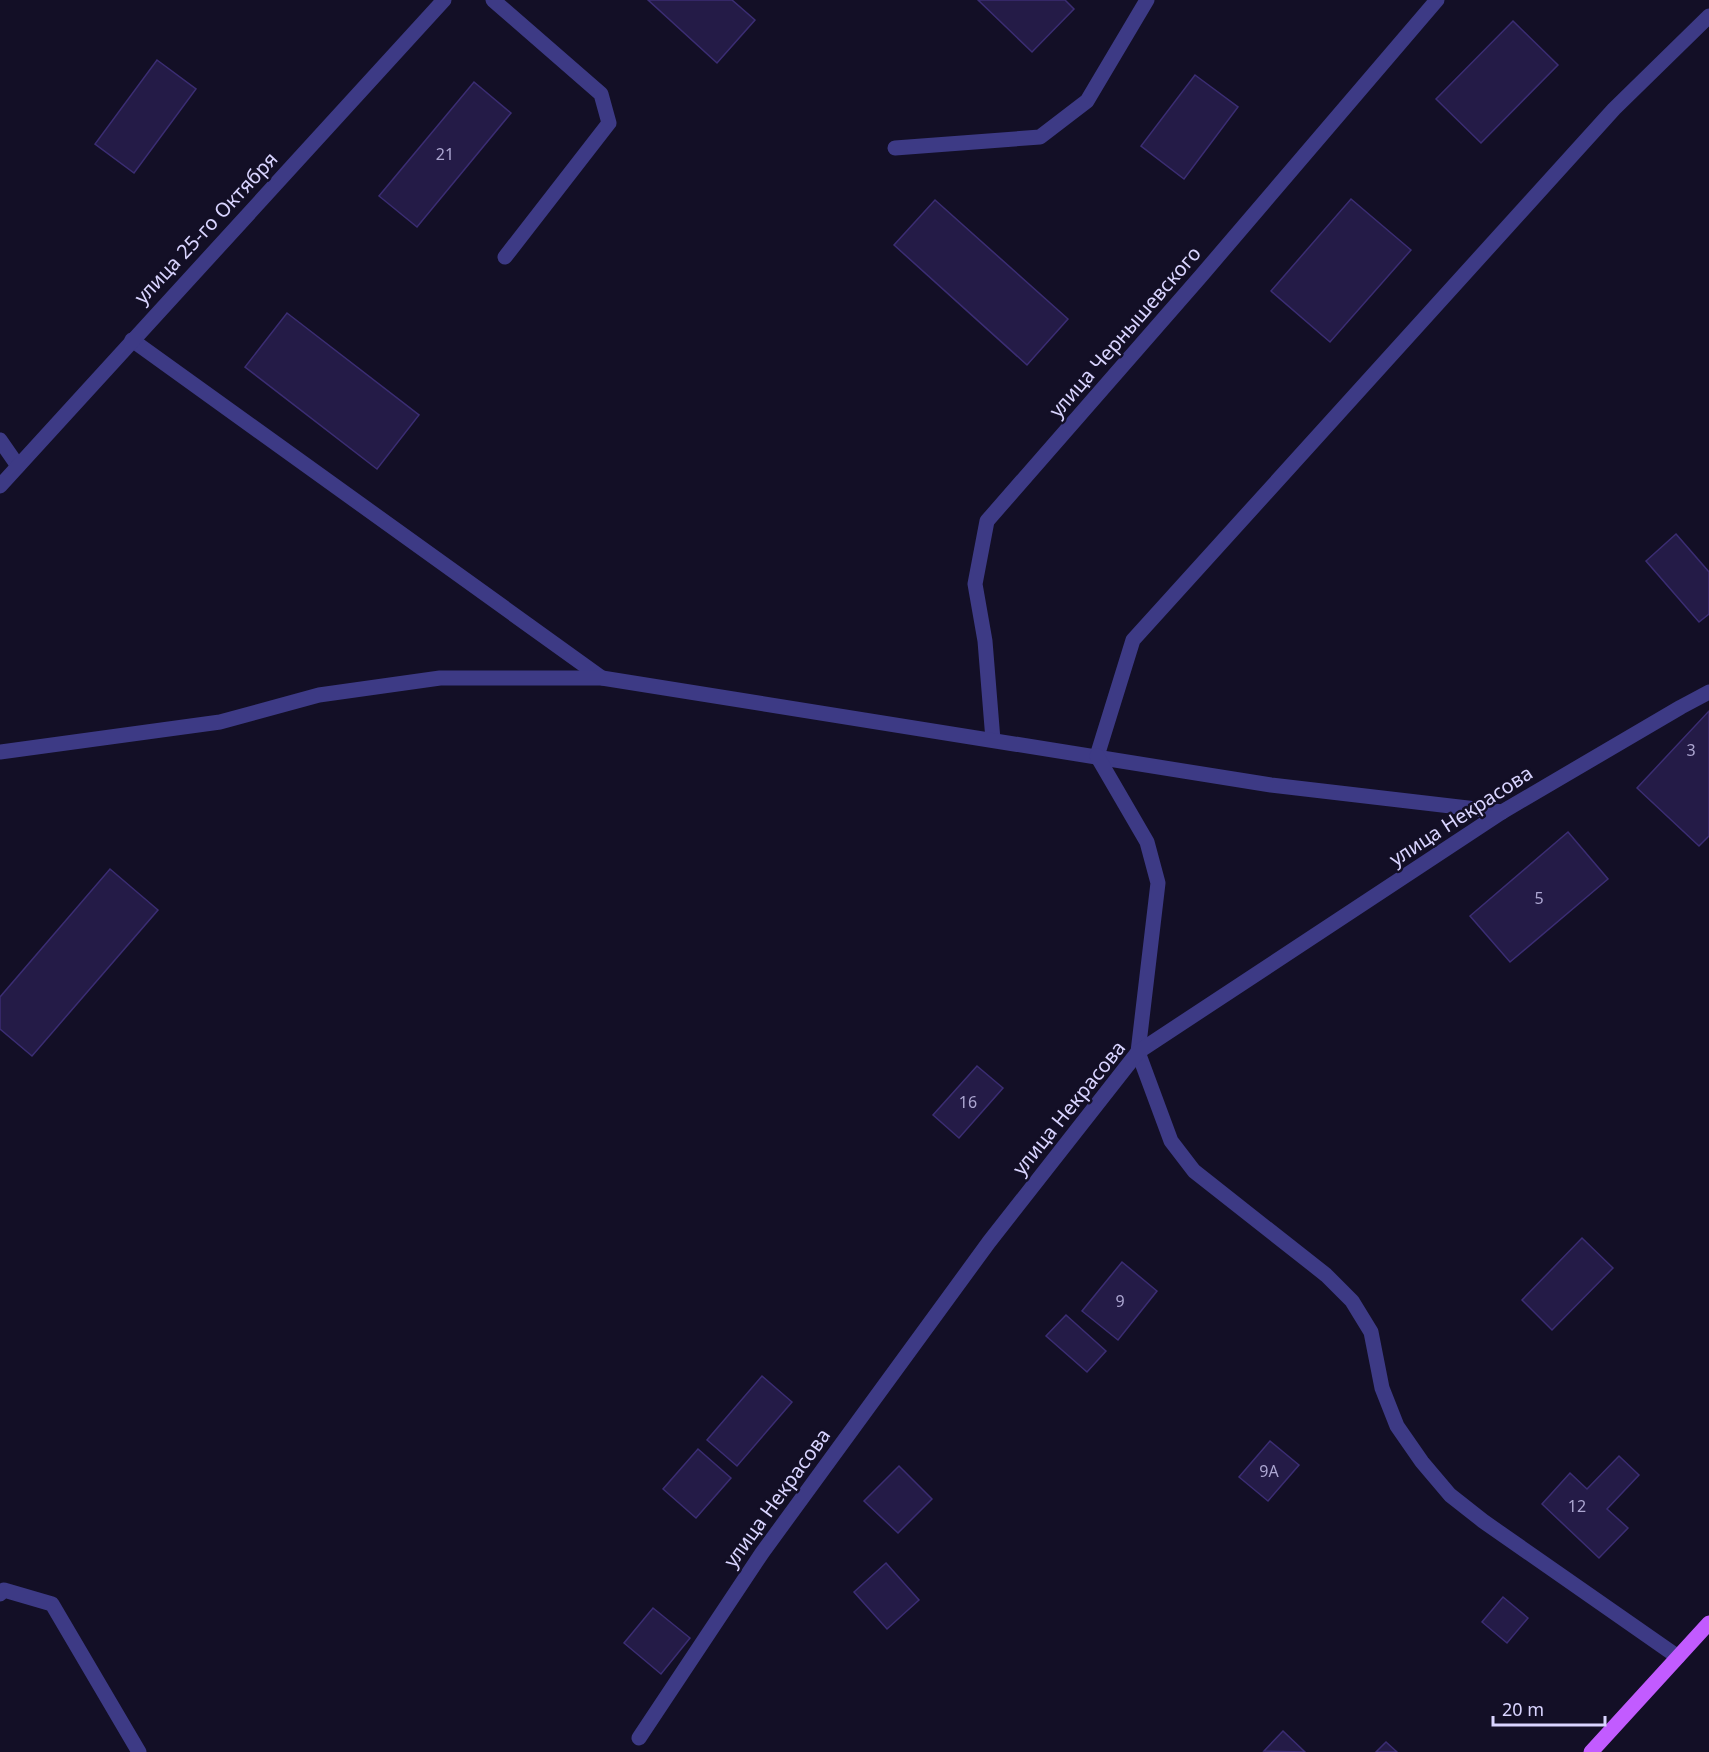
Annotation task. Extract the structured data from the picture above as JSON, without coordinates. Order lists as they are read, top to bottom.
{
  "streets": {
    "street": ["улица 25-го Октября", "улица Чернышевского", "улица Некрасова"]
  },
  "house_numbers": [
    "21",
    "3",
    "5",
    "16",
    "9",
    "9А",
    "12"
  ],
  "scale_bar": "20 m"
}
